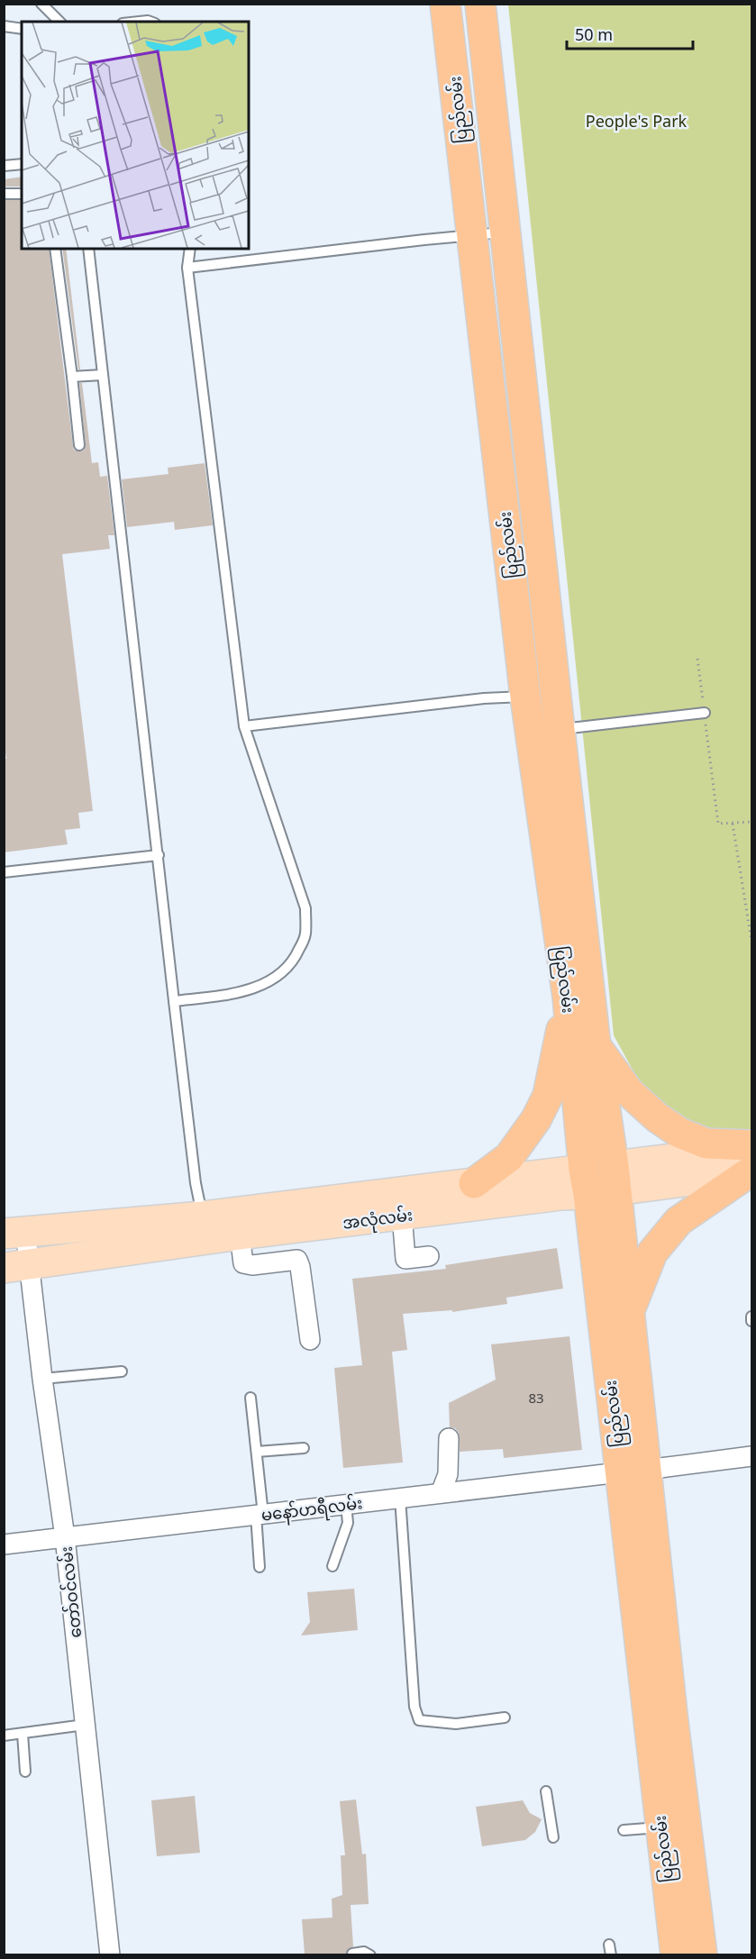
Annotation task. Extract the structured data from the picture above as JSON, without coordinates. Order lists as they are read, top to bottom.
{
  "streets": {
    "highway": ["ပြည်လမ်း"],
    "main road": ["အလုံလမ်း"],
    "street": ["မနော်ဟရီလမ်း", "တော်ဝင်လမ်း"]
  },
  "crossings": [
    ["ပြည်လမ်း", "အလုံလမ်း"],
    ["ပြည်လမ်း", "မနော်ဟရီလမ်း"],
    ["အလုံလမ်း", "တော်ဝင်လမ်း"],
    ["မနော်ဟရီလမ်း", "တော်ဝင်လမ်း"]
  ],
  "parks": ["People's Park"],
  "house_numbers": ["83"],
  "scale_bar": "50 m"
}
